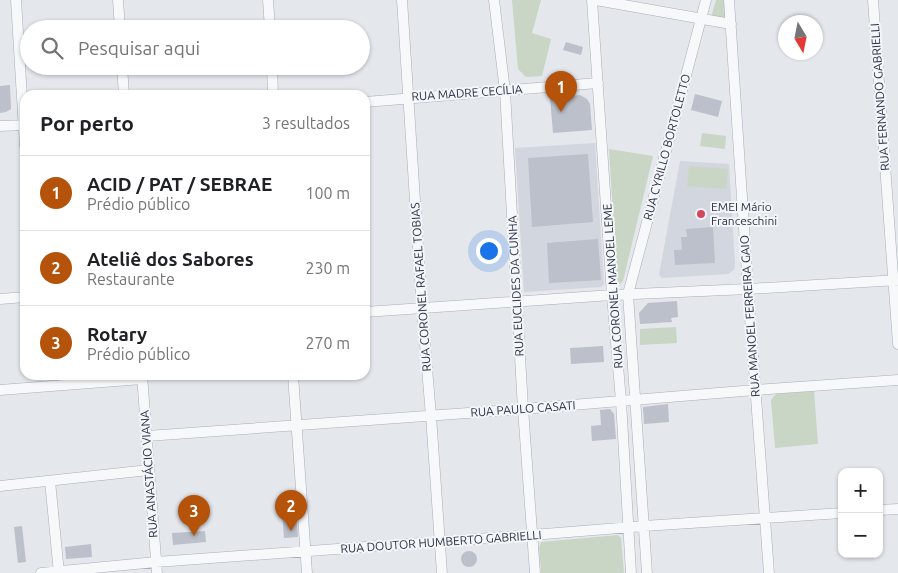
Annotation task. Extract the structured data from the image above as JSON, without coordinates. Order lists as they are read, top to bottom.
{
  "streets": {
    "street": [
      "RUA MADRE CECÍLIA",
      "RUA FERNANDO GABRIELLI",
      "RUA CYRILLO BORTOLETTO",
      "RUA EUCLIDES DA CUNHA",
      "RUA CORONEL MANOEL LEME",
      "RUA CORONEL RAFAEL TOBIAS",
      "RUA MANOEL FERREIRA GAIO",
      "RUA PAULO CASATI",
      "RUA ANASTÁCIO VIANA",
      "RUA DOUTOR HUMBERTO GABRIELLI"
    ]
  },
  "crossings": [
    ["RUA MADRE CECÍLIA", "RUA EUCLIDES DA CUNHA"],
    ["RUA MADRE CECÍLIA", "RUA CORONEL MANOEL LEME"],
    ["RUA MADRE CECÍLIA", "RUA CORONEL RAFAEL TOBIAS"],
    ["RUA CYRILLO BORTOLETTO", "RUA CORONEL MANOEL LEME"],
    ["RUA EUCLIDES DA CUNHA", "RUA PAULO CASATI"],
    ["RUA EUCLIDES DA CUNHA", "RUA DOUTOR HUMBERTO GABRIELLI"],
    ["RUA CORONEL MANOEL LEME", "RUA PAULO CASATI"],
    ["RUA CORONEL MANOEL LEME", "RUA DOUTOR HUMBERTO GABRIELLI"],
    ["RUA CORONEL RAFAEL TOBIAS", "RUA PAULO CASATI"],
    ["RUA CORONEL RAFAEL TOBIAS", "RUA DOUTOR HUMBERTO GABRIELLI"],
    ["RUA MANOEL FERREIRA GAIO", "RUA PAULO CASATI"],
    ["RUA MANOEL FERREIRA GAIO", "RUA DOUTOR HUMBERTO GABRIELLI"],
    ["RUA PAULO CASATI", "RUA ANASTÁCIO VIANA"],
    ["RUA ANASTÁCIO VIANA", "RUA DOUTOR HUMBERTO GABRIELLI"]
  ],
  "places": ["EMEI Mário Franceschini"],
  "north": "bottom",
  "page": {
    "search": "Pesquisar aqui",
    "pins": ["1", "2", "3"],
    "heading": ["Por perto", "3 resultados"],
    "list": [
      {
        "mark": "1",
        "name": "ACID / PAT / SEBRAE",
        "note": "Prédio público",
        "value": "100 m"
      },
      {
        "mark": "2",
        "name": "Ateliê dos Sabores",
        "note": "Restaurante",
        "value": "230 m"
      },
      {
        "mark": "3",
        "name": "Rotary",
        "note": "Prédio público",
        "value": "270 m"
      }
    ],
    "map_buttons": ["+", "−"]
  }
}
